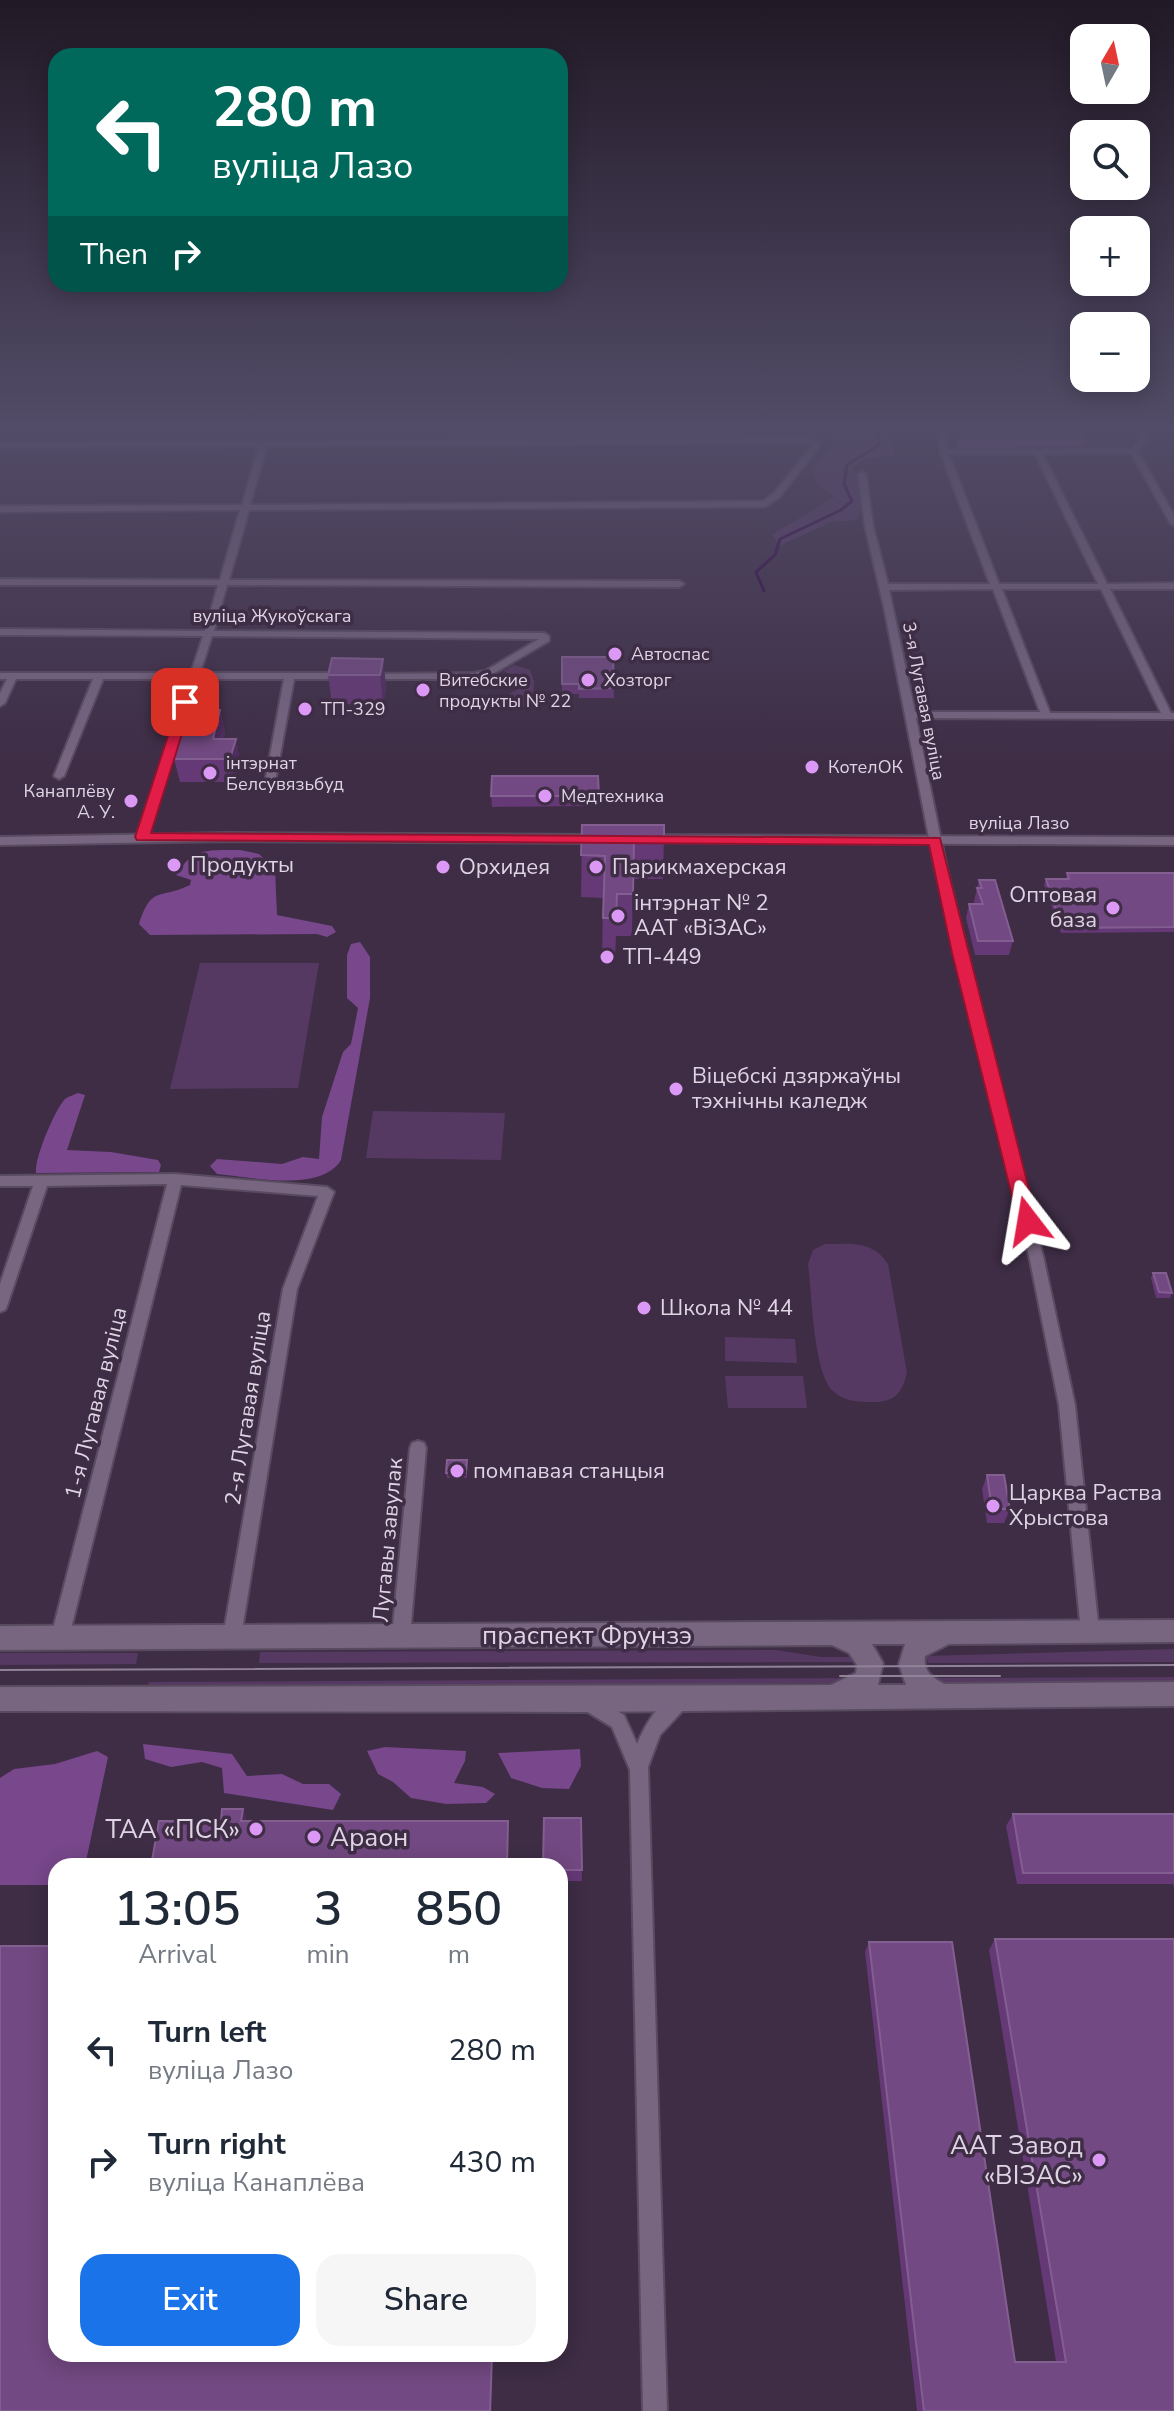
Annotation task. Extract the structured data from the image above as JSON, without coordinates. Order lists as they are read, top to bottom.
{
  "streets": {
    "main road": ["праспект Фрунзэ"],
    "street": [
      "вуліца Жукоўскага",
      "3-я Лугавая вуліца",
      "вуліца Лазо",
      "1-я Лугавая вуліца",
      "2-я Лугавая вуліца",
      "Лугавы завулак"
    ]
  },
  "crossings": [
    ["3-я Лугавая вуліца", "вуліца Лазо"],
    ["3-я Лугавая вуліца", "праспект Фрунзэ"],
    ["1-я Лугавая вуліца", "2-я Лугавая вуліца"],
    ["1-я Лугавая вуліца", "праспект Фрунзэ"],
    ["2-я Лугавая вуліца", "праспект Фрунзэ"],
    ["Лугавы завулак", "праспект Фрунзэ"]
  ],
  "places": [
    "Автоспас",
    "Хозторг",
    "Витебские продукты № 22",
    "ТП-329",
    "КотелОК",
    "інтэрнат Белсувязьбуд",
    "Медтехника",
    "Канаплёву А. У.",
    "Продукты",
    "Орхидея",
    "Парикмахерская",
    "Оптовая база",
    "інтэрнат № 2 ААТ «ВіЗАС»",
    "ТП-449",
    "Віцебскі дзяржаўны тэхнічны каледж",
    "Школа № 44",
    "помпавая станцыя",
    "Царква Раства Хрыстова",
    "ТАА «ПСК»",
    "Араон",
    "ААТ Завод «ВІЗАС»"
  ],
  "north": "top",
  "page": {
    "map_buttons": ["+", "−"],
    "turn": ["280 m", "вуліца Лазо"],
    "then": "Then",
    "eta": [
      "13:05",
      "Arrival",
      "3",
      "min",
      "850",
      "m"
    ],
    "list": [
      {
        "name": "Turn left",
        "note": "вуліца Лазо",
        "value": "280 m"
      },
      {
        "name": "Turn right",
        "note": "вуліца Канаплёва",
        "value": "430 m"
      }
    ],
    "buttons": ["Exit", "Share"]
  }
}
